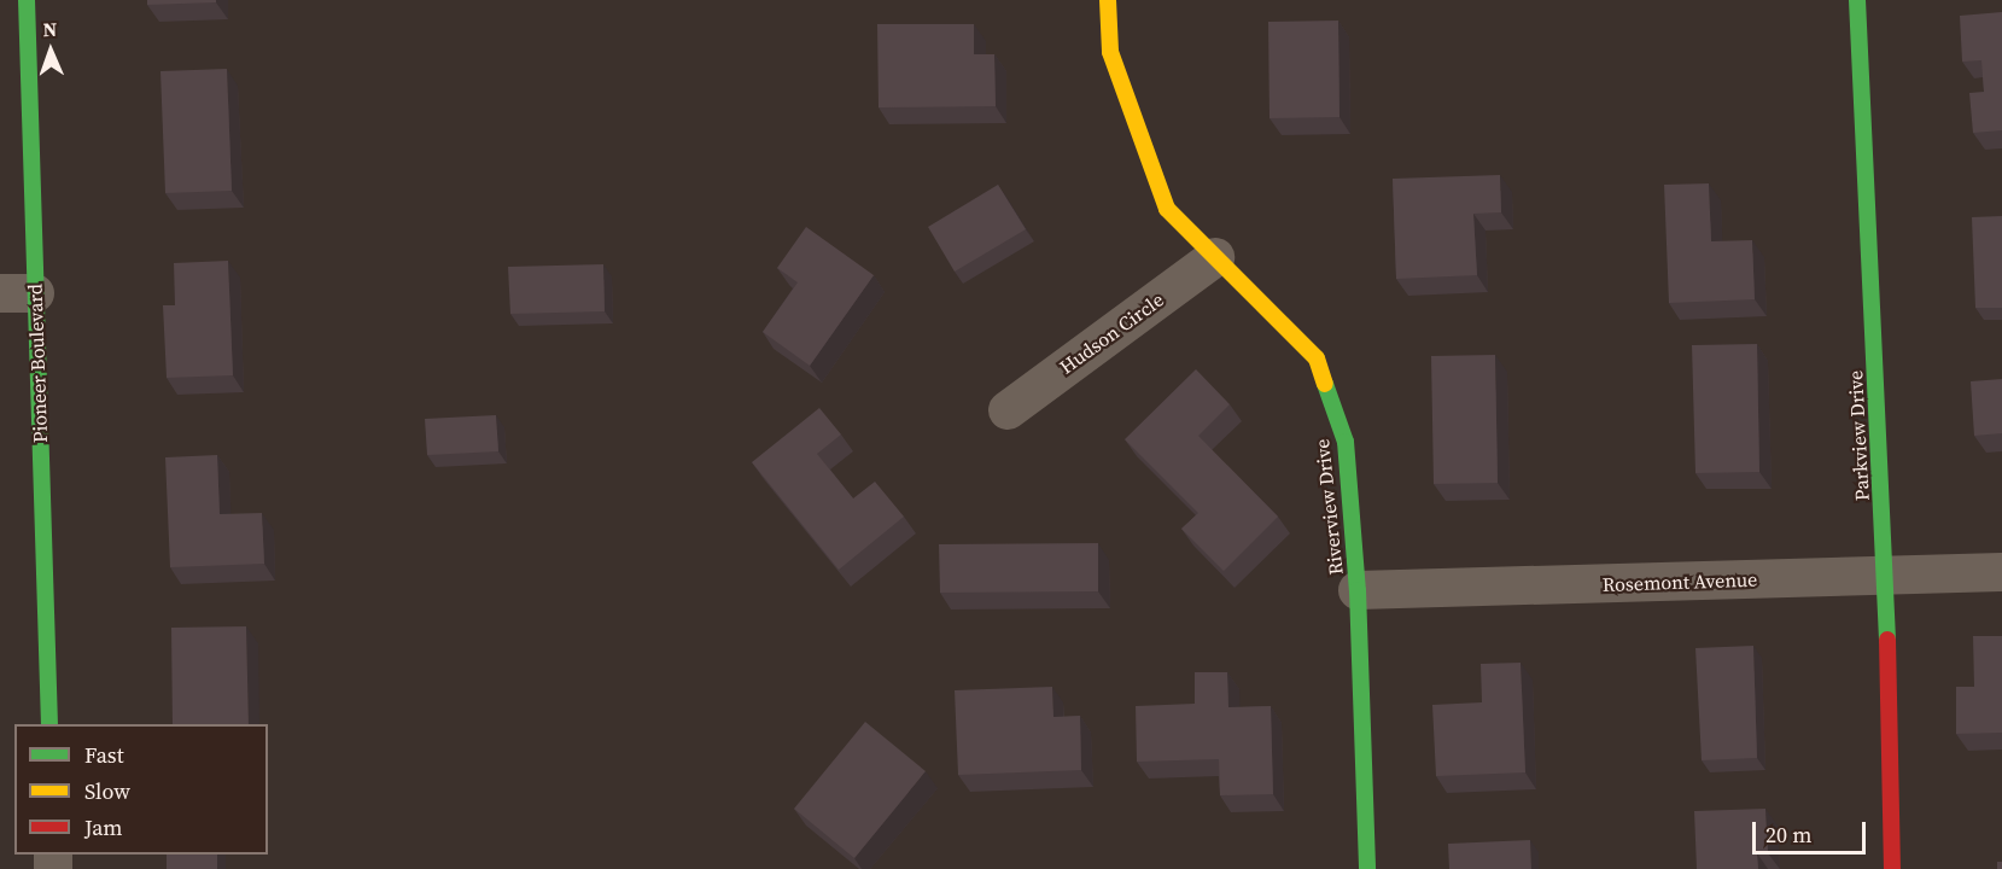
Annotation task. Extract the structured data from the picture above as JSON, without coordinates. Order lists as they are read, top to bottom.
{
  "streets": {
    "street": [
      "Hudson Circle",
      "Pioneer Boulevard",
      "Parkview Drive",
      "Riverview Drive",
      "Rosemont Avenue"
    ]
  },
  "crossings": [
    ["Hudson Circle", "Riverview Drive"],
    ["Parkview Drive", "Rosemont Avenue"],
    ["Riverview Drive", "Rosemont Avenue"]
  ],
  "legend": ["Fast", "Slow", "Jam"],
  "scale_bar": "20 m",
  "north": "top"
}
